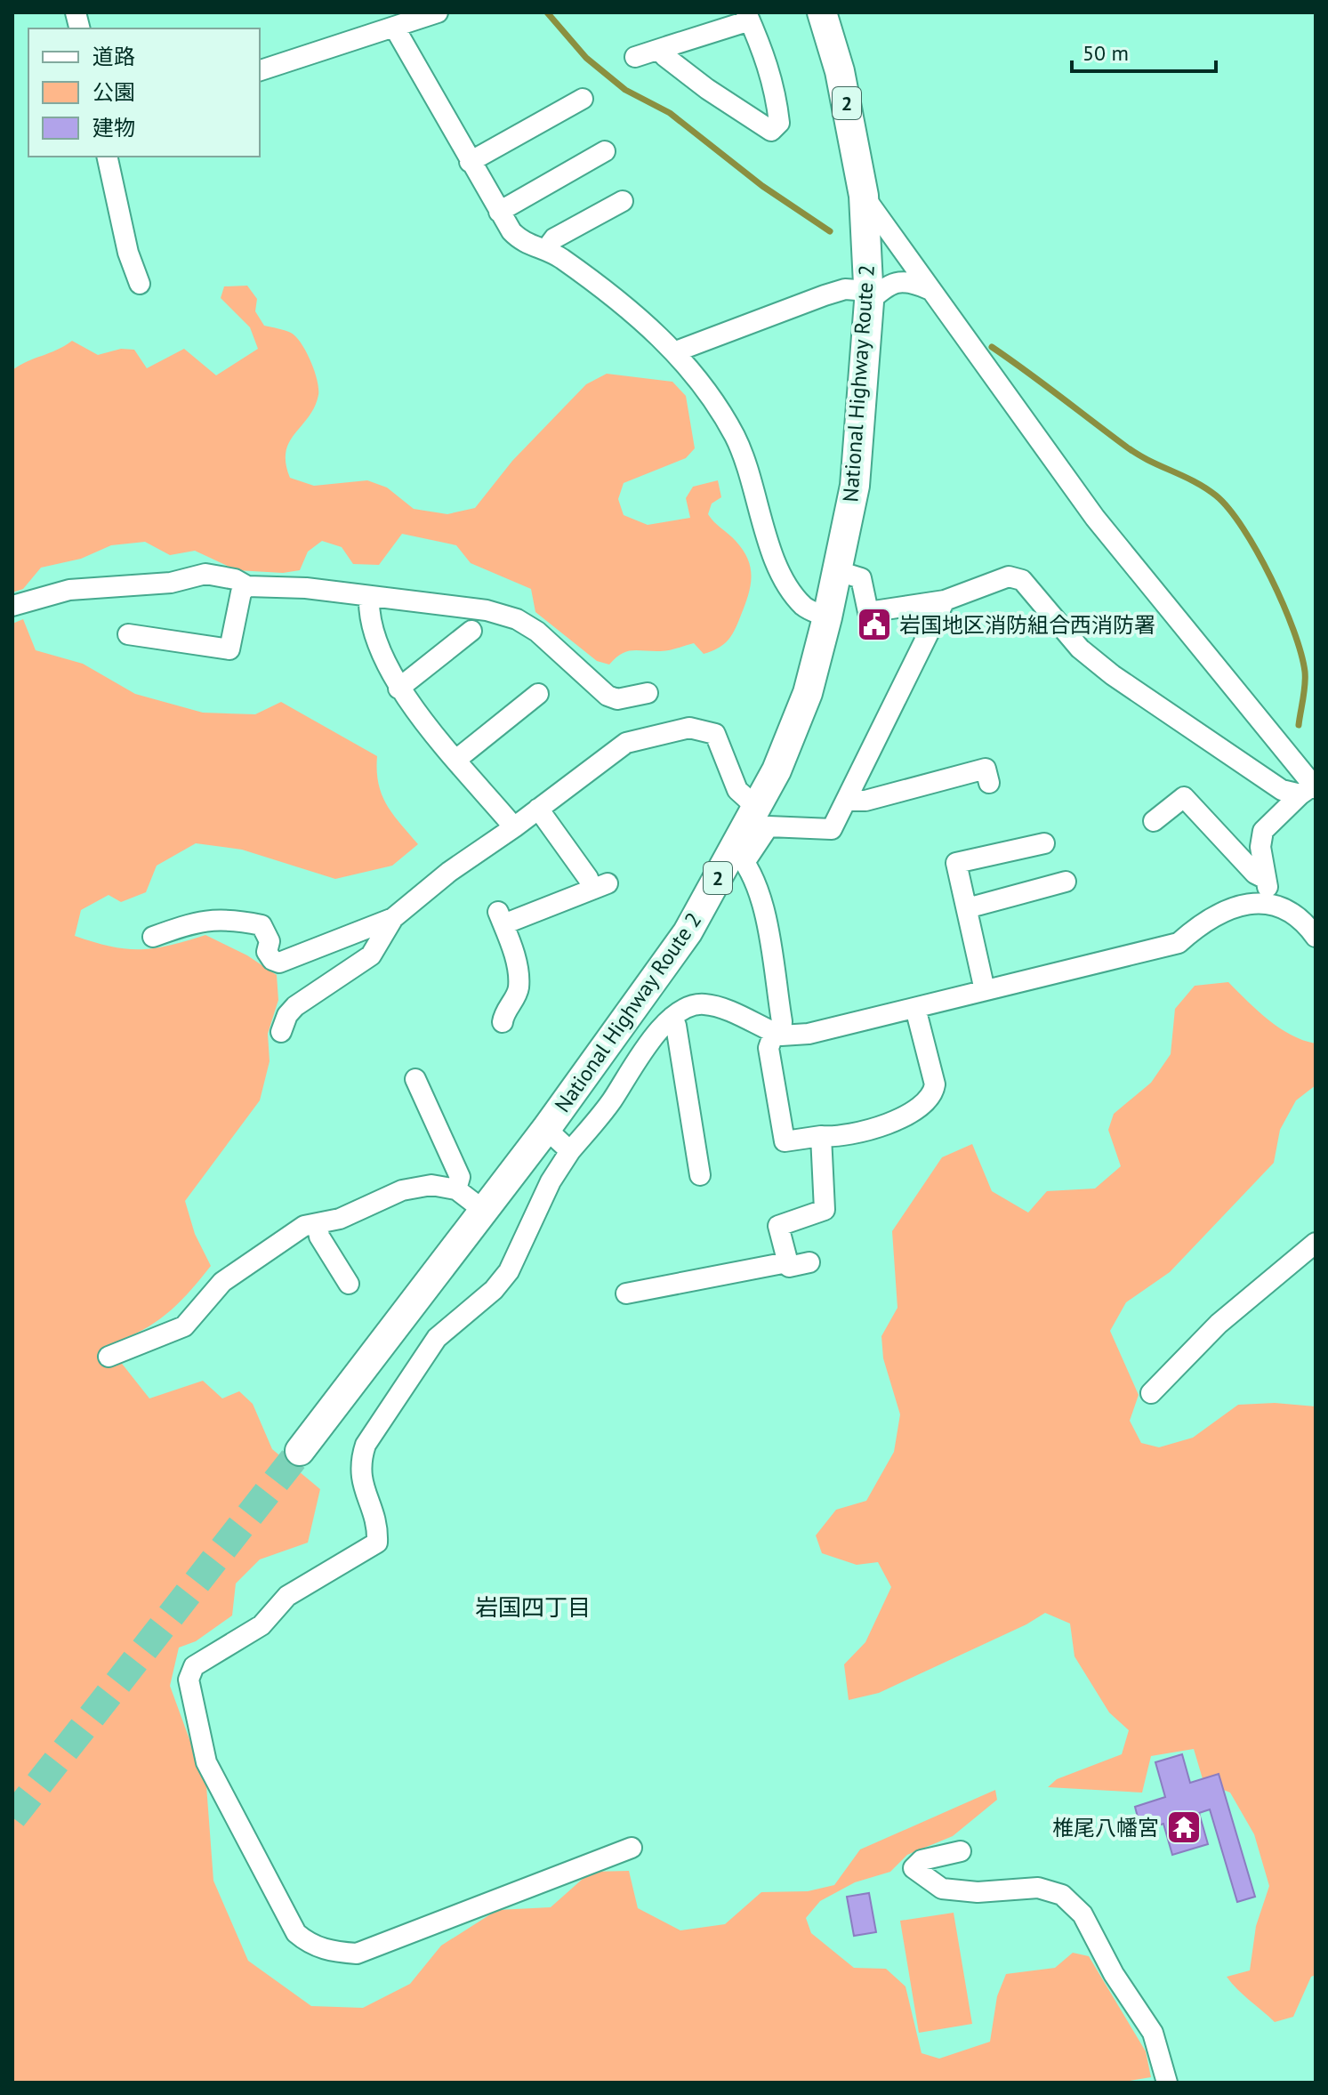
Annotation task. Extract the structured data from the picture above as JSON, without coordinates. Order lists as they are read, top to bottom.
{
  "streets": {
    "highway": ["2", "National Highway Route 2"]
  },
  "districts": ["岩国四丁目"],
  "places": {
    "public building": ["岩国地区消防組合西消防署"],
    "temple": ["椎尾八幡宮"]
  },
  "legend": ["道路", "公園", "建物"],
  "scale_bar": "50 m"
}
